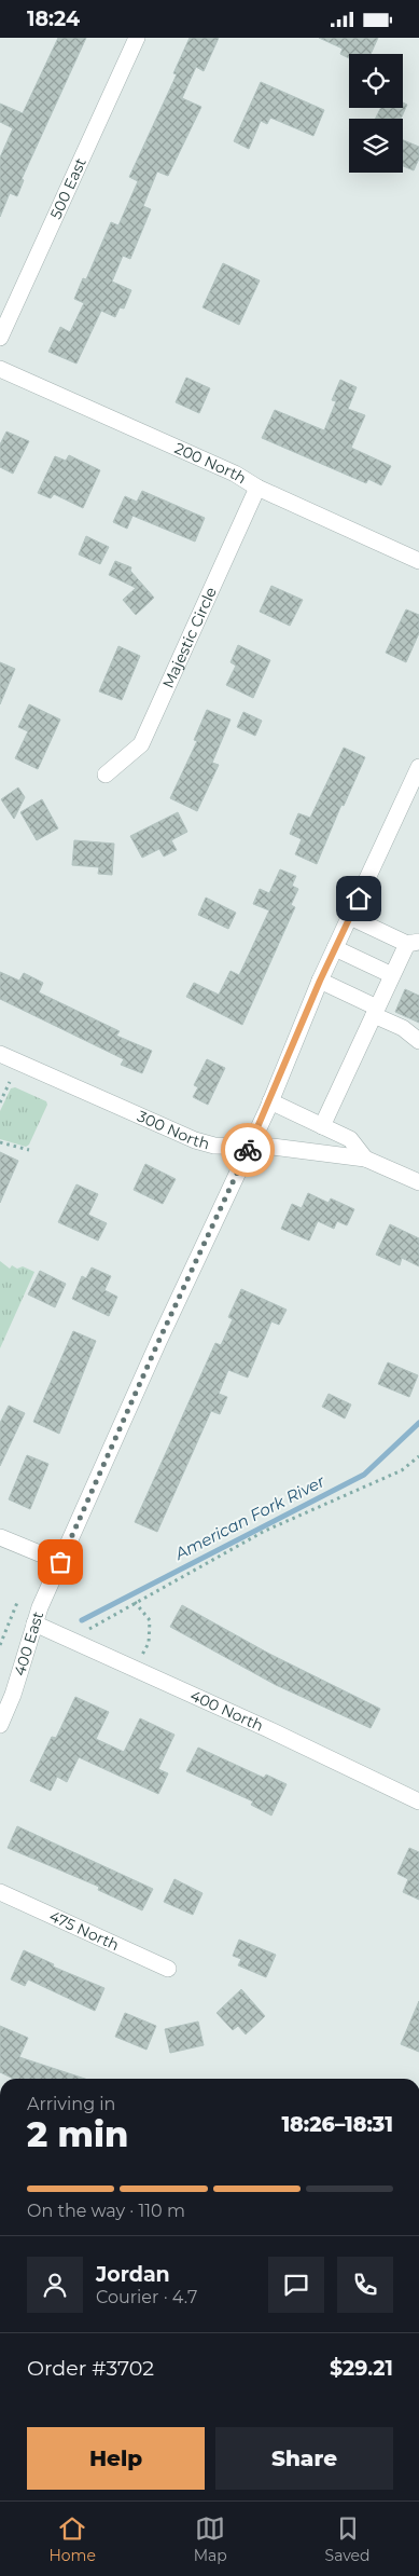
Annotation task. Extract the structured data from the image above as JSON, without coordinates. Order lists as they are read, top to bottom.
{
  "streets": {
    "street": [
      "500 East",
      "200 North",
      "Majestic Circle",
      "300 North",
      "400 East",
      "400 North",
      "475 North"
    ]
  },
  "crossings": [
    ["200 North", "Majestic Circle"],
    ["300 North", "400 East"],
    ["400 East", "400 North"]
  ],
  "water": ["American Fork River"],
  "page": {
    "status": "18:24",
    "heading": ["2 min", "Arriving in", "18:26–18:31"],
    "panel": [
      "Jordan",
      "Courier · 4.7",
      "Order #3702",
      "$29.21"
    ],
    "bar": "On the way · 110 m",
    "buttons": ["Help", "Share"],
    "tabs": ["Home", "Map", "Saved"]
  }
}
